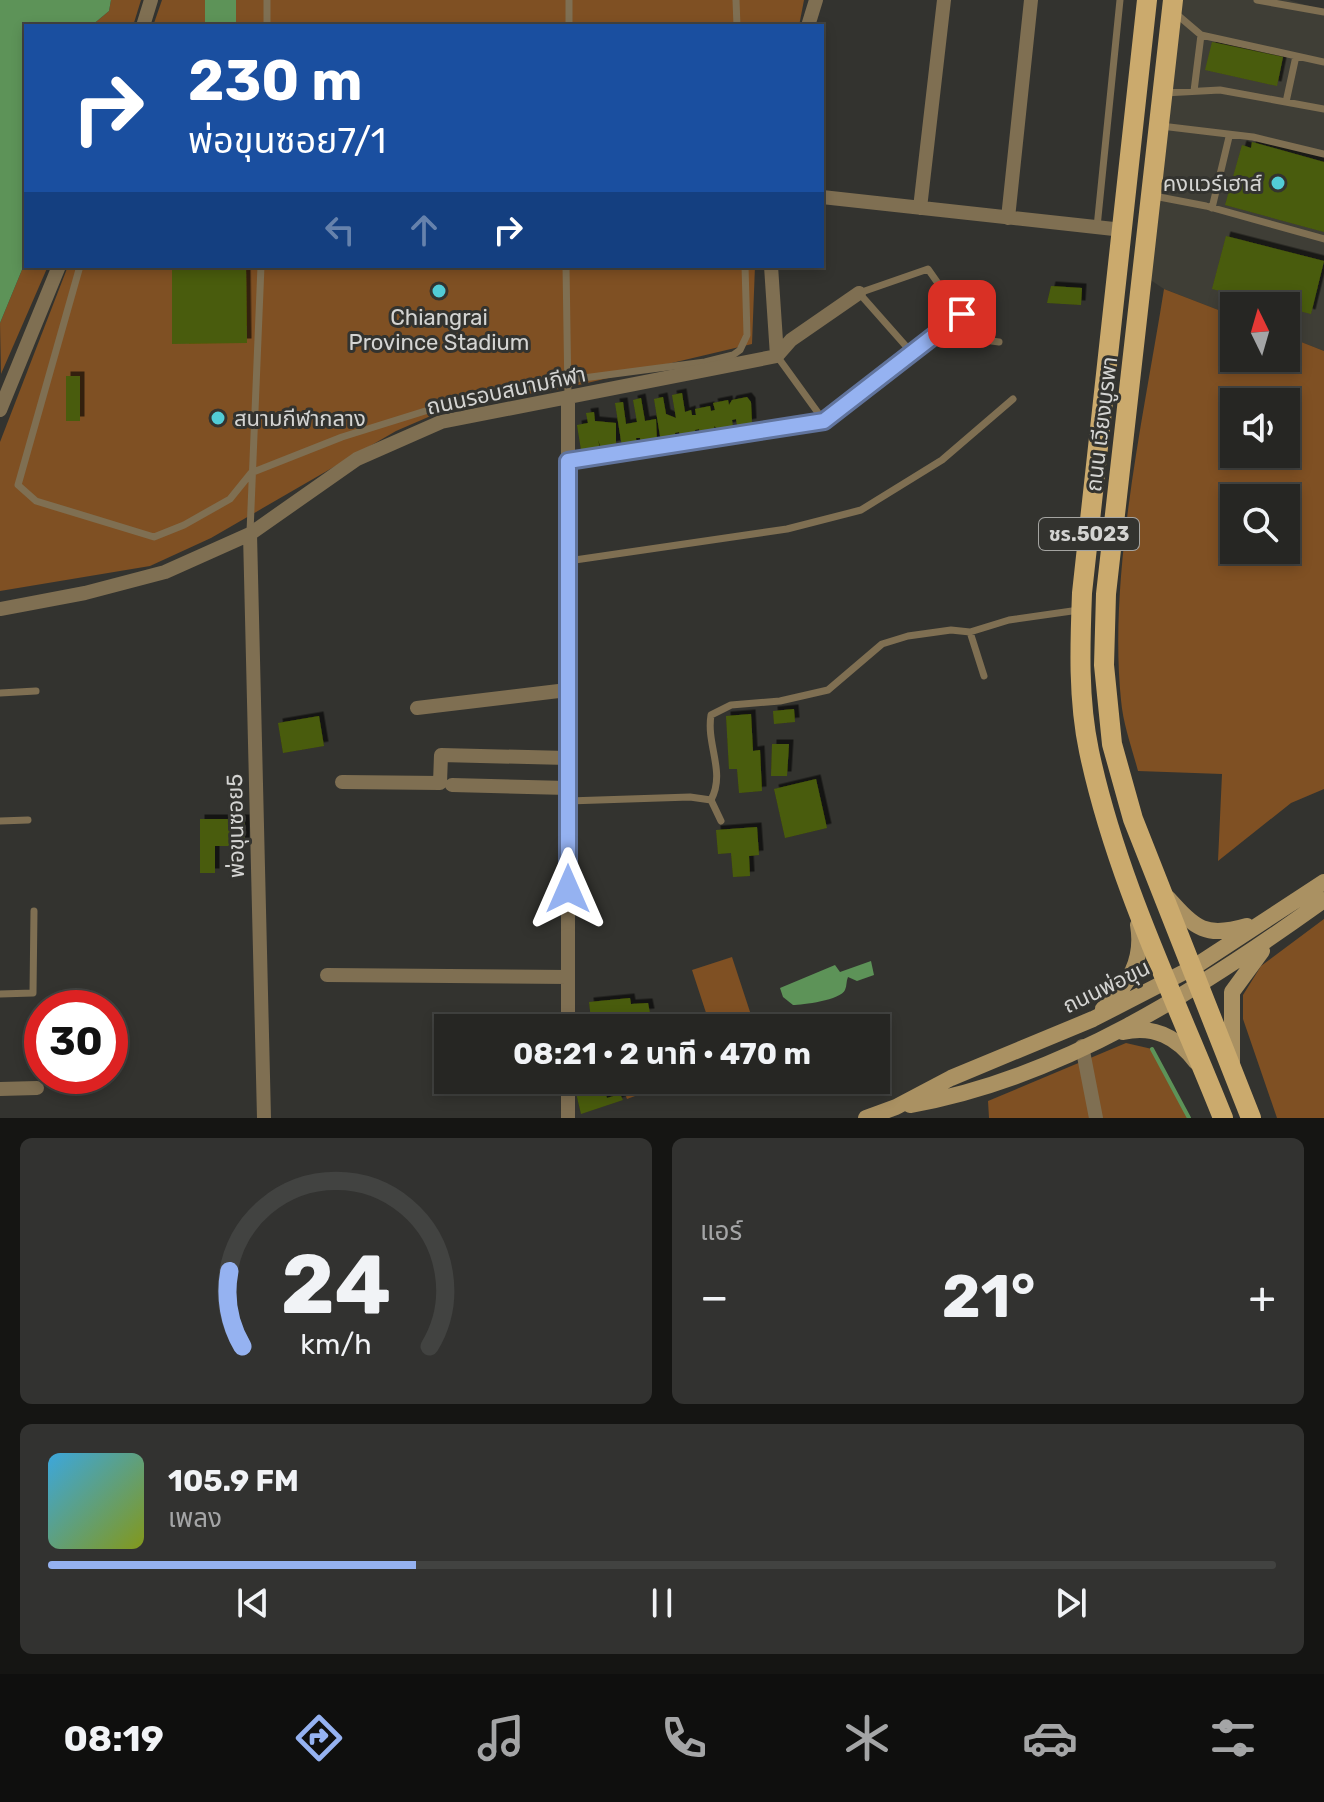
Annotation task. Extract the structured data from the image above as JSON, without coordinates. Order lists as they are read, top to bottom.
{
  "streets": {
    "main road": ["ถนน เวียงบูรพา", "ชร.5023", "ถนนพ่อขุน"],
    "street": ["ถนนรอบสนามกีฬา", "พ่อขุนซอย5"]
  },
  "crossings": [
    ["ถนนรอบสนามกีฬา", "พ่อขุนซอย5"],
    ["ถนน เวียงบูรพา", "ถนนพ่อขุน"]
  ],
  "places": ["คงแวร์เฮาส์", "Chiangrai Province Stadium", "สนามกีฬากลาง"],
  "north": "top",
  "page": {
    "turn": ["230 m", "พ่อขุนซอย7/1"],
    "limit": "30",
    "trip": "08:21 · 2 นาที · 470 m",
    "tile": "แอร์",
    "heat": ["−", "21°", "+"],
    "song": ["105.9 FM", "เพลง"],
    "tabs": "08:19",
    "gauge": ["24", "km/h"]
  }
}
